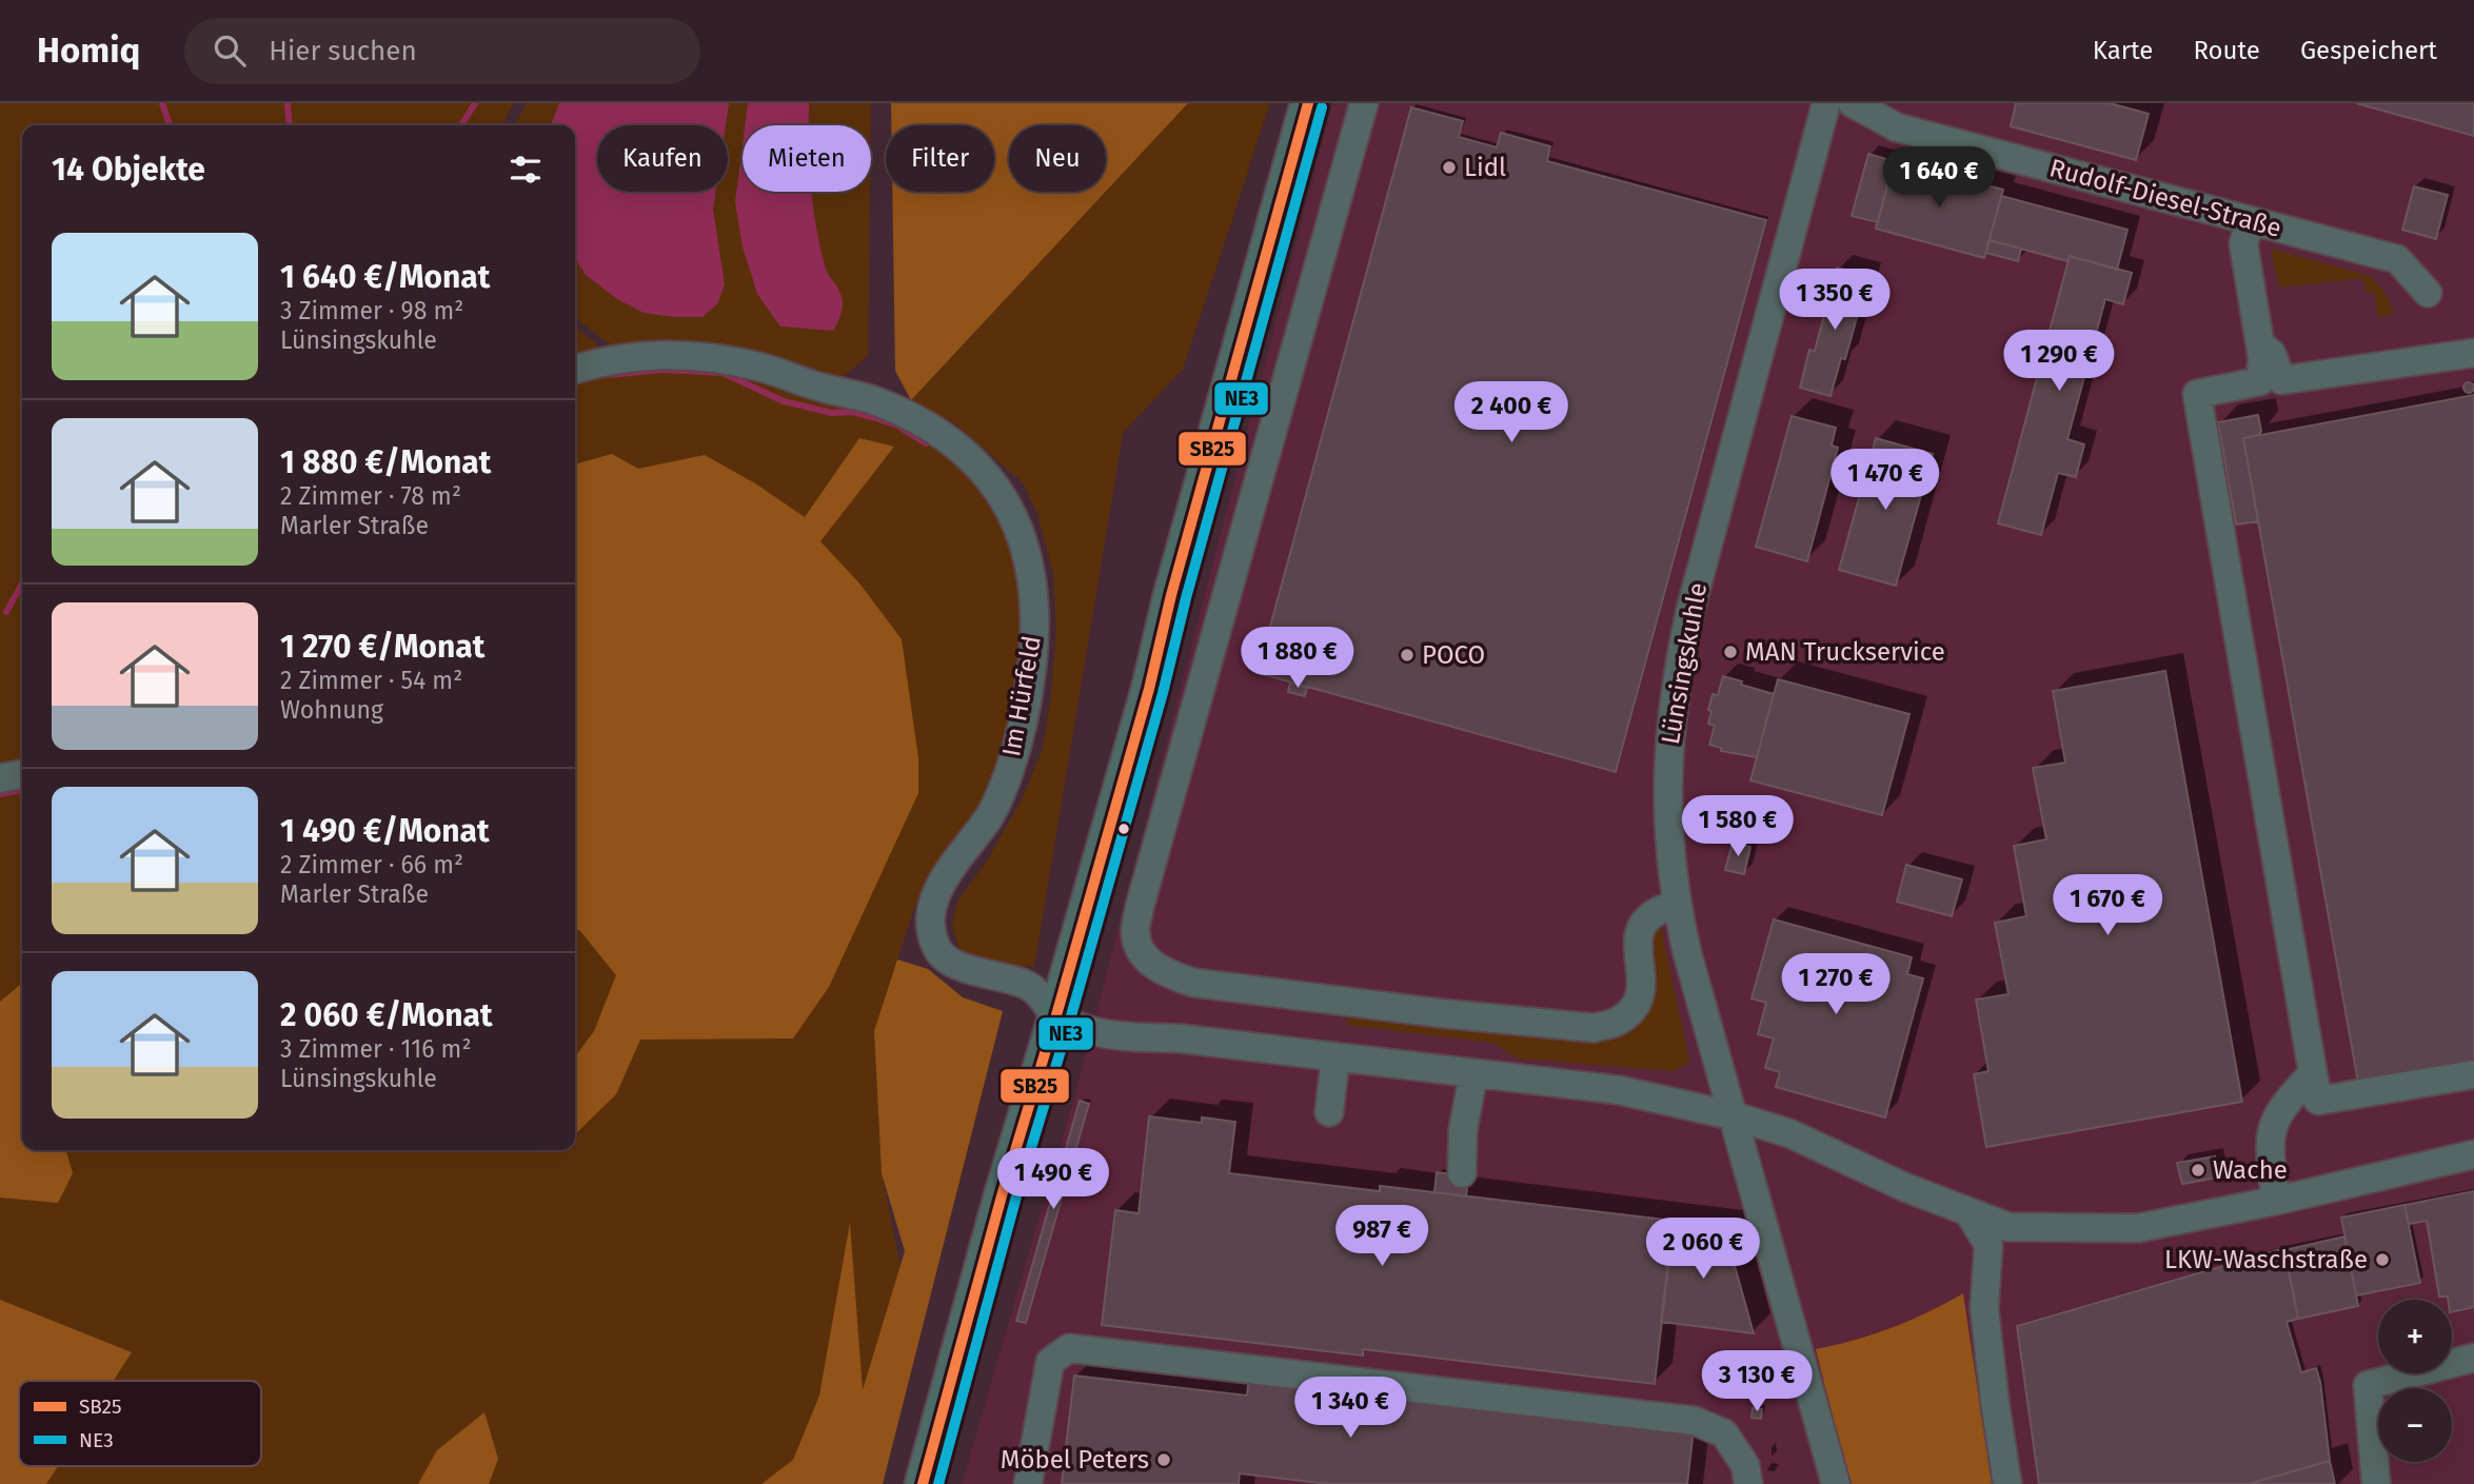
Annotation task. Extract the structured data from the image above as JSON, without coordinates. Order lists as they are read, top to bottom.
{
  "streets": {
    "street": ["Rudolf-Diesel-Straße", "Lünsingskuhle", "Im Hürfeld"]
  },
  "places": [
    "Lidl",
    "MAN Truckservice",
    "POCO",
    "Wache",
    "LKW-Waschstraße",
    "Möbel Peters"
  ],
  "lines": ["transit line SB25", "transit line NE3"],
  "legend": ["SB25", "NE3"],
  "page": {
    "header": "Homiq",
    "search": "Hier suchen",
    "nav": ["Karte", "Route", "Gespeichert"],
    "chip": [
      "Kaufen",
      "Mieten",
      "Filter",
      "Neu"
    ],
    "heading": "14 Objekte",
    "price": [
      "1 640 €",
      "1 350 €",
      "1 290 €",
      "2 400 €",
      "1 470 €",
      "1 880 €",
      "1 580 €",
      "1 670 €",
      "1 270 €",
      "1 490 €",
      "987 €",
      "2 060 €",
      "3 130 €",
      "1 340 €"
    ],
    "list": [
      {
        "name": "1 640 €/Monat",
        "note": "3 Zimmer · 98 m² · Lünsingskuhle"
      },
      {
        "name": "1 880 €/Monat",
        "note": "2 Zimmer · 78 m² · Marler Straße"
      },
      {
        "name": "1 270 €/Monat",
        "note": "2 Zimmer · 54 m² · Wohnung"
      },
      {
        "name": "1 490 €/Monat",
        "note": "2 Zimmer · 66 m² · Marler Straße"
      },
      {
        "name": "2 060 €/Monat",
        "note": "3 Zimmer · 116 m² · Lünsingskuhle"
      }
    ],
    "map_buttons": ["+", "−"]
  }
}
